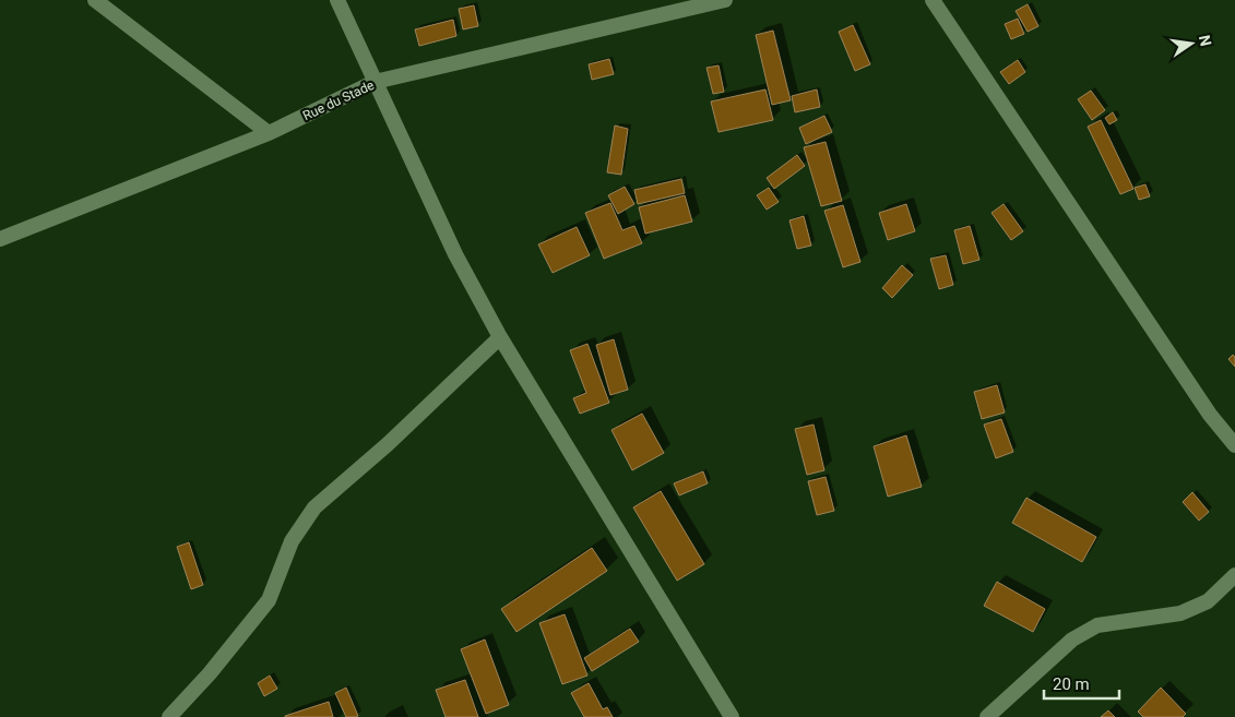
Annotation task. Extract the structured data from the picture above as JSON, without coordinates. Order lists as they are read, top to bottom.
{
  "streets": {
    "street": ["Rue du Stade"]
  },
  "scale_bar": "20 m",
  "north": "right"
}
